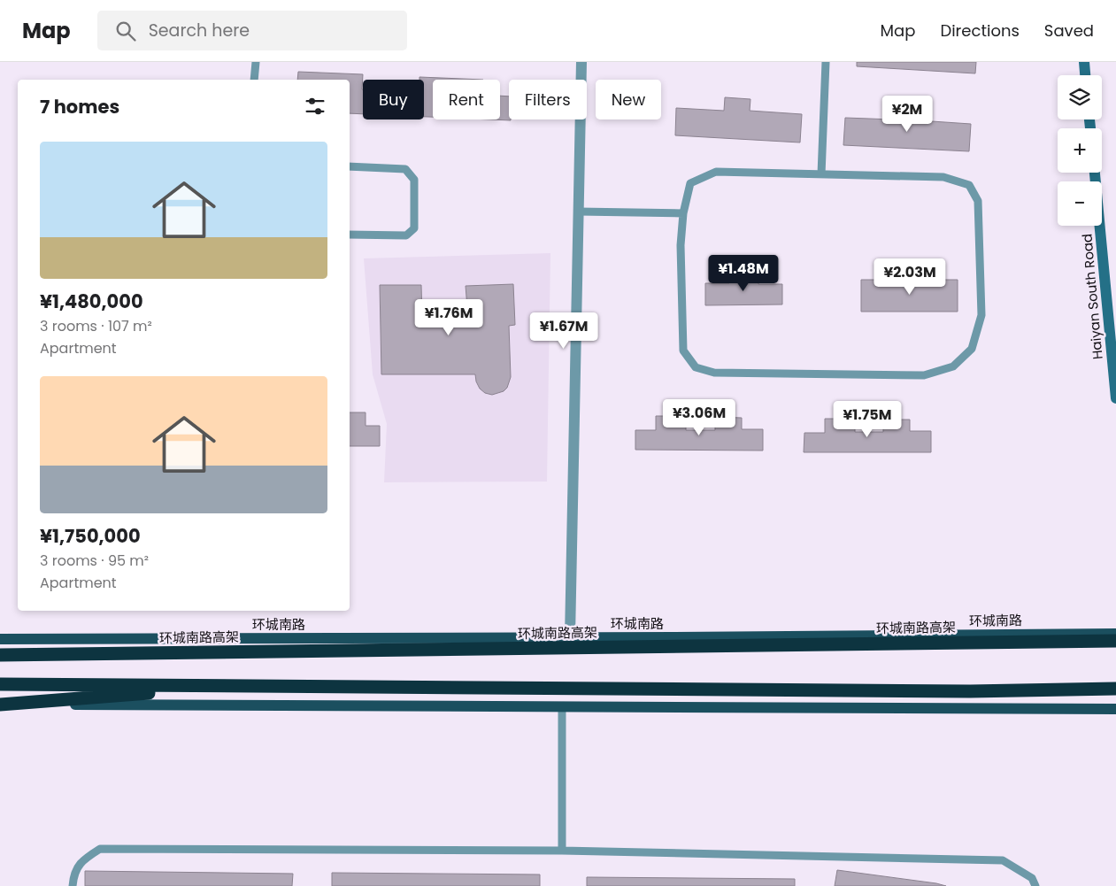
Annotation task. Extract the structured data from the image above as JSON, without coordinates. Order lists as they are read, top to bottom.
{
  "streets": {
    "highway": ["环城南路高架"],
    "main road": ["Haiyan South Road", "环城南路"]
  },
  "page": {
    "header": "Map",
    "search": "Search here",
    "nav": ["Map", "Directions", "Saved"],
    "map_buttons": ["+", "−"],
    "chip": [
      "Buy",
      "Rent",
      "Filters",
      "New"
    ],
    "heading": "7 homes",
    "price": [
      "¥2M",
      "¥1.48M",
      "¥2.03M",
      "¥1.76M",
      "¥1.67M",
      "¥3.06M",
      "¥1.75M"
    ],
    "list": [
      {
        "name": "¥1,480,000",
        "note": "3 rooms · 107 m² · Apartment"
      },
      {
        "name": "¥1,750,000",
        "note": "3 rooms · 95 m² · Apartment"
      }
    ]
  }
}
